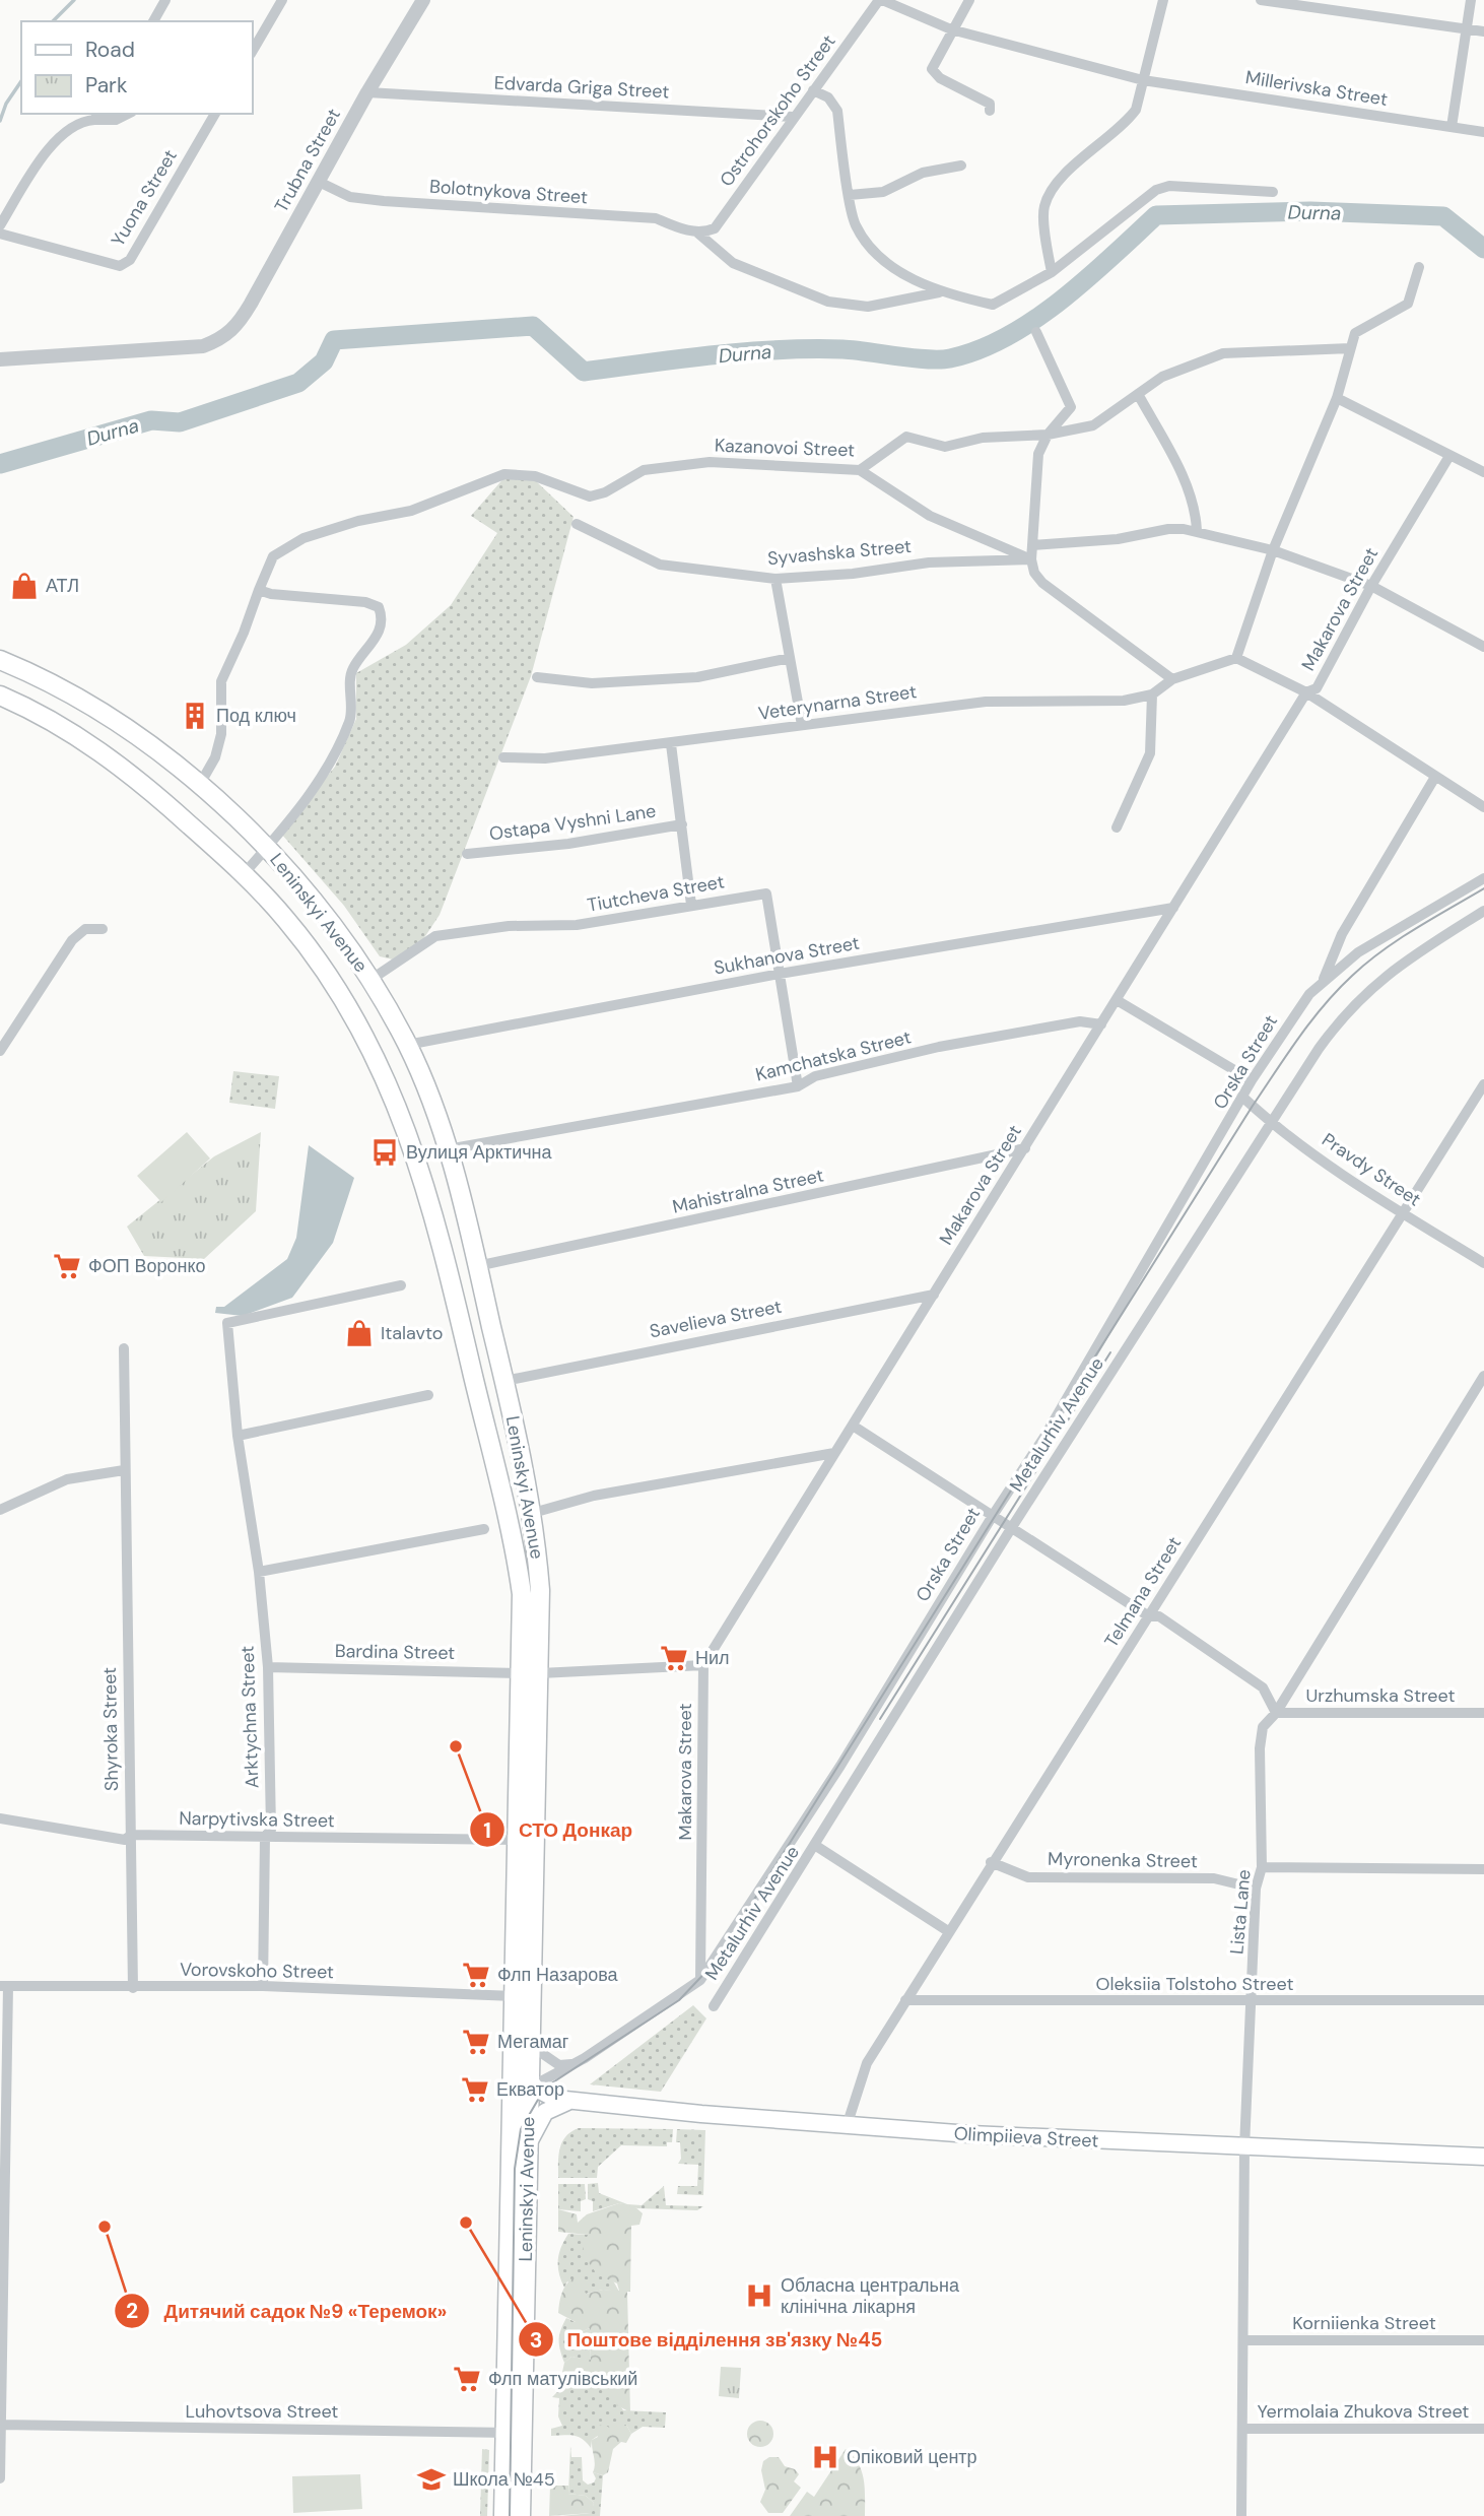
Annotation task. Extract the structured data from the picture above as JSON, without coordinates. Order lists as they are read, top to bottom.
{
  "streets": {
    "main road": ["Leninskyi Avenue", "Olimpiieva Street"],
    "street": [
      "Edvarda Griga Street",
      "Millerivska Street",
      "Ostrohorskoho Street",
      "Trubna Street",
      "Bolotnykova Street",
      "Yuona Street",
      "Kazanovoi Street",
      "Syvashska Street",
      "Makarova Street",
      "Veterynarna Street",
      "Ostapa Vyshni Lane",
      "Tiutcheva Street",
      "Sukhanova Street",
      "Kamchatska Street",
      "Orska Street",
      "Pravdy Street",
      "Mahistralna Street",
      "Savelieva Street",
      "Metalurhiv Avenue",
      "Telmana Street",
      "Bardina Street",
      "Urzhumska Street",
      "Arktychna Street",
      "Shyroka Street",
      "Narpytivska Street",
      "Myronenka Street",
      "Lista Lane",
      "Vorovskoho Street",
      "Oleksiia Tolstoho Street",
      "Korniienka Street",
      "Luhovtsova Street",
      "Yermolaia Zhukova Street"
    ]
  },
  "crossings": [
    ["Edvarda Griga Street", "Ostrohorskoho Street"],
    ["Edvarda Griga Street", "Trubna Street"],
    ["Millerivska Street", "Ostrohorskoho Street"],
    ["Ostrohorskoho Street", "Bolotnykova Street"],
    ["Trubna Street", "Bolotnykova Street"],
    ["Kazanovoi Street", "Syvashska Street"],
    ["Kazanovoi Street", "Leninskyi Avenue"],
    ["Makarova Street", "Sukhanova Street"],
    ["Makarova Street", "Kamchatska Street"],
    ["Makarova Street", "Orska Street"],
    ["Makarova Street", "Mahistralna Street"],
    ["Makarova Street", "Savelieva Street"],
    ["Veterynarna Street", "Ostapa Vyshni Lane"],
    ["Ostapa Vyshni Lane", "Tiutcheva Street"],
    ["Tiutcheva Street", "Leninskyi Avenue"],
    ["Tiutcheva Street", "Sukhanova Street"],
    ["Tiutcheva Street", "Kamchatska Street"],
    ["Leninskyi Avenue", "Sukhanova Street"],
    ["Leninskyi Avenue", "Kamchatska Street"],
    ["Leninskyi Avenue", "Orska Street"],
    ["Leninskyi Avenue", "Mahistralna Street"],
    ["Leninskyi Avenue", "Savelieva Street"],
    ["Leninskyi Avenue", "Bardina Street"],
    ["Leninskyi Avenue", "Narpytivska Street"],
    ["Leninskyi Avenue", "Vorovskoho Street"],
    ["Leninskyi Avenue", "Luhovtsova Street"],
    ["Orska Street", "Pravdy Street"],
    ["Pravdy Street", "Metalurhiv Avenue"],
    ["Pravdy Street", "Telmana Street"],
    ["Telmana Street", "Myronenka Street"],
    ["Telmana Street", "Oleksiia Tolstoho Street"],
    ["Telmana Street", "Olimpiieva Street"],
    ["Bardina Street", "Arktychna Street"],
    ["Urzhumska Street", "Lista Lane"],
    ["Arktychna Street", "Narpytivska Street"],
    ["Arktychna Street", "Vorovskoho Street"],
    ["Shyroka Street", "Narpytivska Street"],
    ["Shyroka Street", "Vorovskoho Street"],
    ["Myronenka Street", "Lista Lane"],
    ["Lista Lane", "Oleksiia Tolstoho Street"],
    ["Lista Lane", "Olimpiieva Street"],
    ["Lista Lane", "Korniienka Street"],
    ["Lista Lane", "Yermolaia Zhukova Street"]
  ],
  "water": ["Durna"],
  "places": {
    "shop": ["АТЛ", "Italavto"],
    "building": ["Под ключ"],
    "bus stop": ["Вулиця Арктична"],
    "supermarket": [
      "ФОП Воронко",
      "Нил",
      "Флп Назарова",
      "Мегамаг",
      "Екватор",
      "Флп матулівський"
    ],
    "other": ["СТО Донкар", "Поштове відділення зв'язку №45", "Дитячий садок №9 «Теремок»"],
    "hospital": ["Обласна центральна клінічна лікарня", "Опіковий центр"],
    "school or university": ["Школа №45"]
  },
  "legend": ["Road", "Park"]
}
